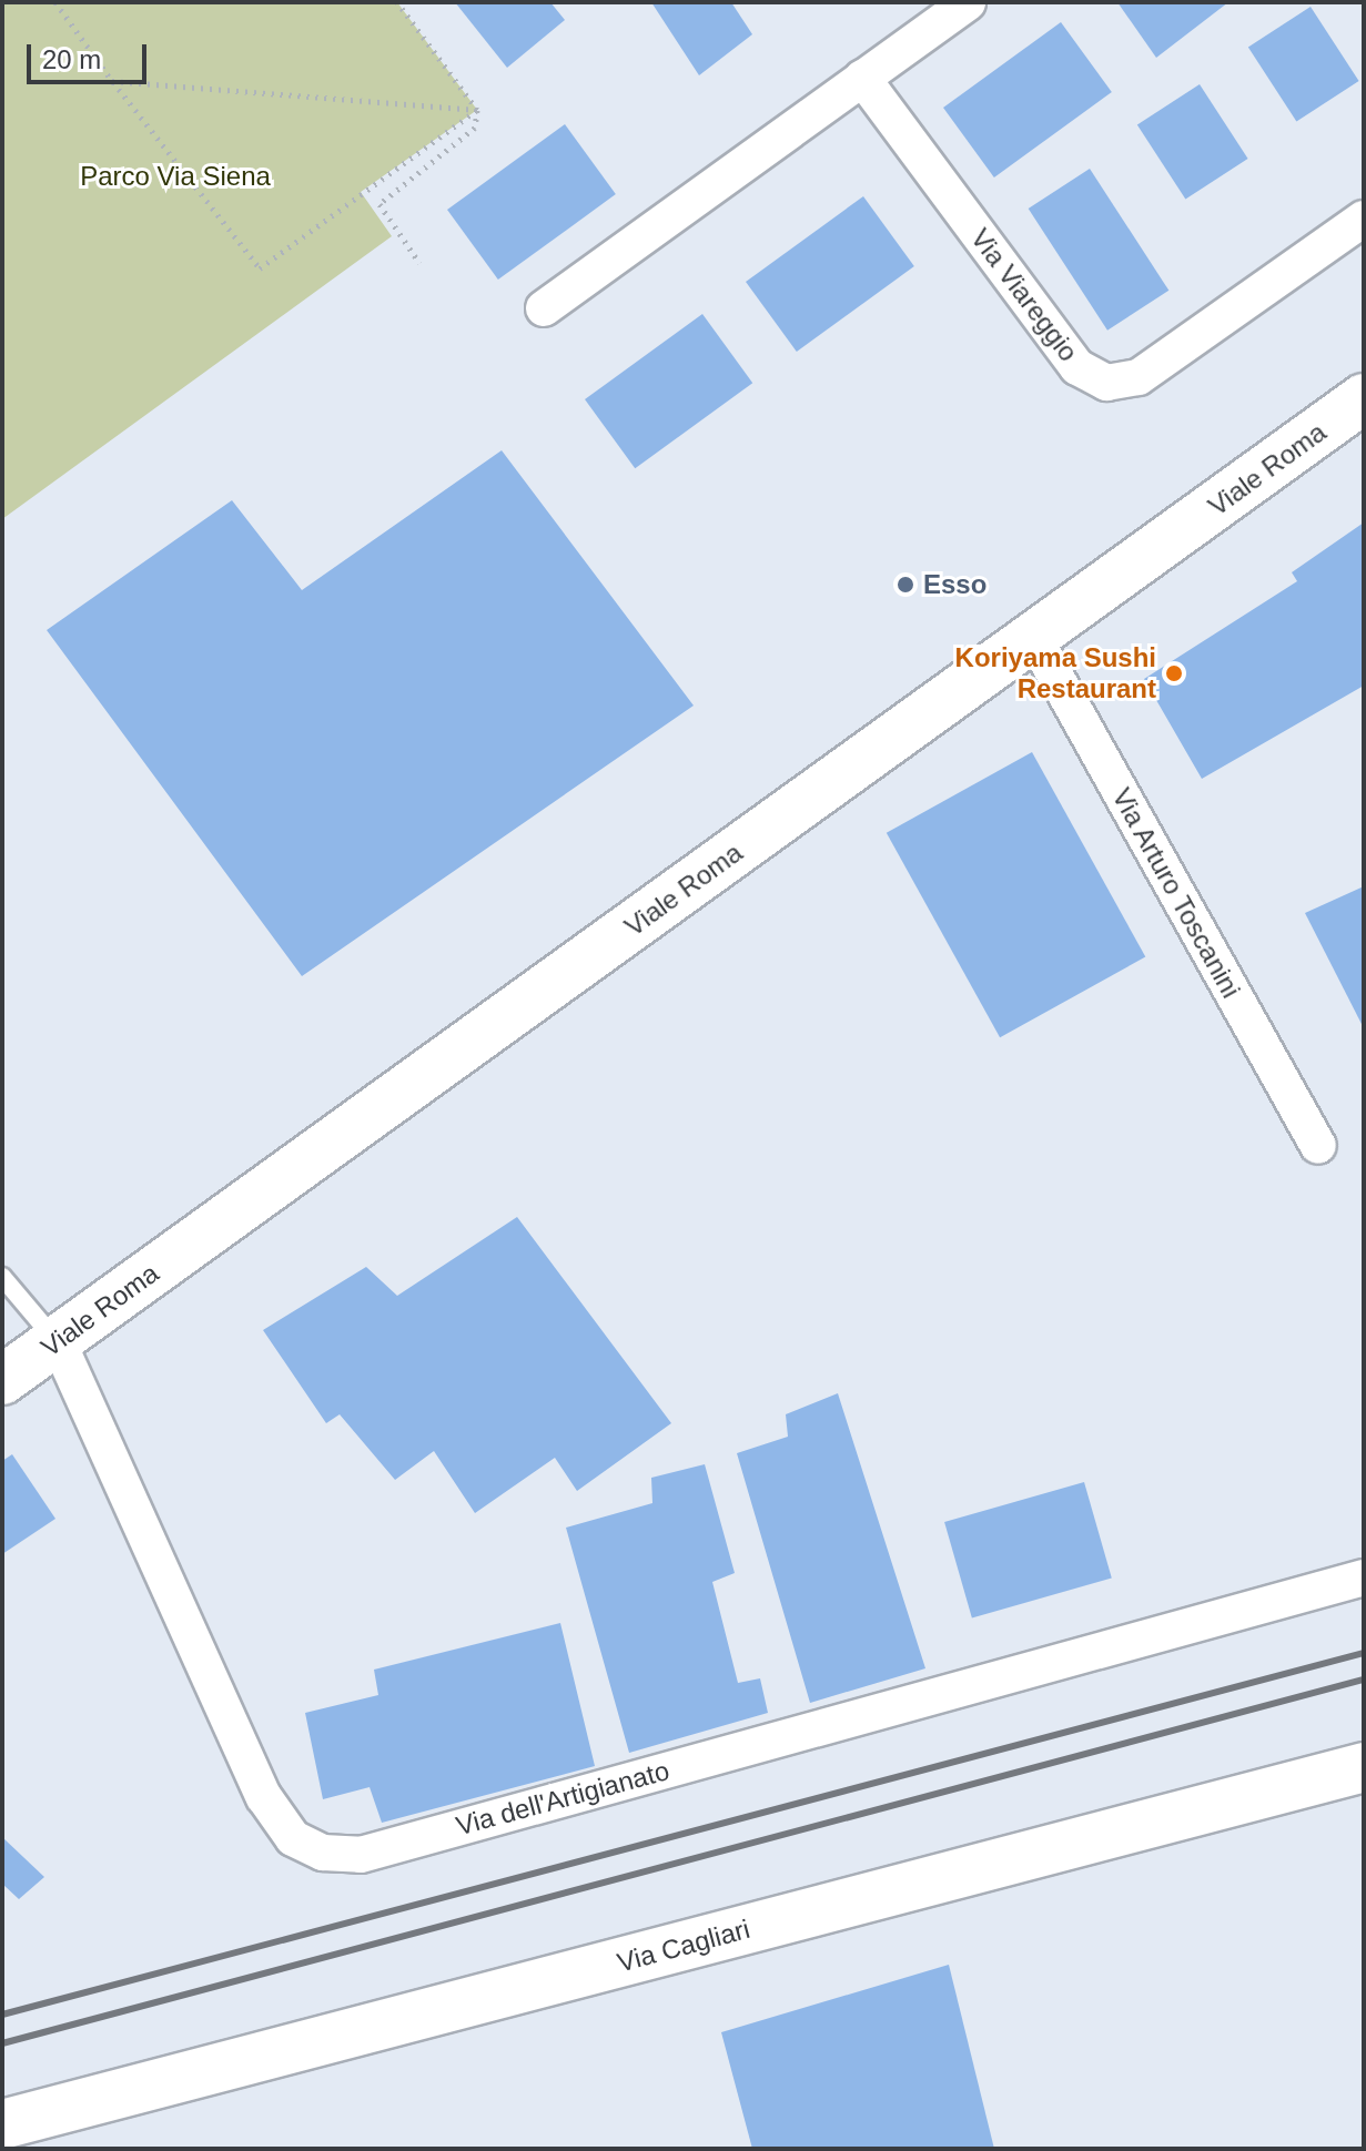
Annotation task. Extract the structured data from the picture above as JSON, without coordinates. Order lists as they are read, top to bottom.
{
  "streets": {
    "main road": ["Viale Roma", "Via Cagliari"],
    "street": ["Via Viareggio", "Via Arturo Toscanini", "Via dell'Artigianato"]
  },
  "crossings": [
    ["Viale Roma", "Via Arturo Toscanini"],
    ["Viale Roma", "Via dell'Artigianato"]
  ],
  "parks": ["Parco Via Siena"],
  "places": ["Esso", "Koriyama Sushi Restaurant"],
  "scale_bar": "20 m"
}
